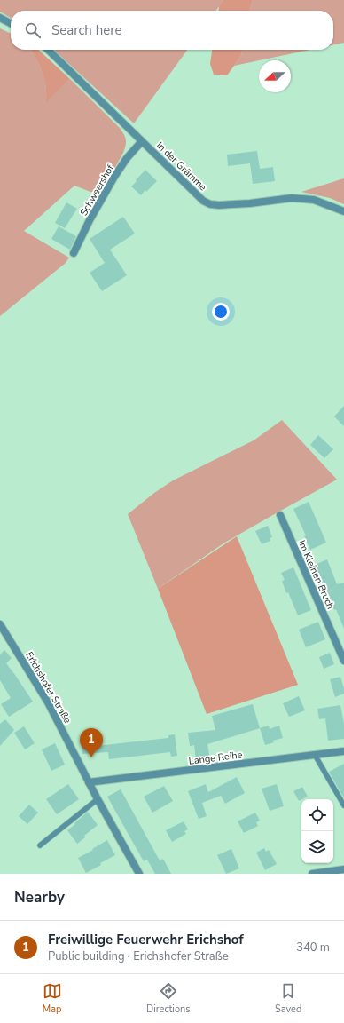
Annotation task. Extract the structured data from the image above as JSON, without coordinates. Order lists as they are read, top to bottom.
{
  "streets": {
    "street": [
      "In der Grämme",
      "Schweershof",
      "Im Kleinen Bruch",
      "Erichshofer Straße",
      "Lange Reihe"
    ]
  },
  "crossings": [
    ["In der Grämme", "Schweershof"],
    ["Erichshofer Straße", "Lange Reihe"]
  ],
  "north": "left",
  "page": {
    "search": "Search here",
    "pins": "1",
    "heading": "Nearby",
    "list": [
      {
        "mark": "1",
        "name": "Freiwillige Feuerwehr Erichshof",
        "note": "Public building · Erichshofer Straße",
        "value": "340 m"
      }
    ],
    "nav": ["Map", "Directions", "Saved"]
  }
}
